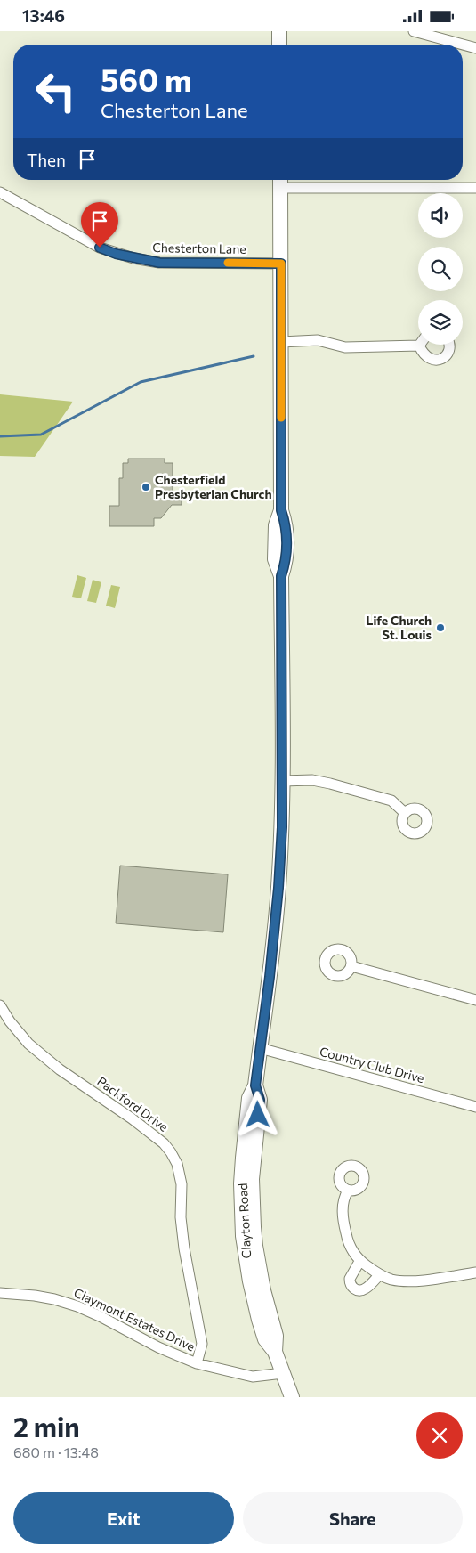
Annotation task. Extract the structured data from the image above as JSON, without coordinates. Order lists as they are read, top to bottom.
{
  "streets": {
    "main road": ["Clayton Road"],
    "street": [
      "Chesterton Lane",
      "Country Club Drive",
      "Packford Drive",
      "Claymont Estates Drive"
    ]
  },
  "crossings": [
    ["Chesterton Lane", "Clayton Road"],
    ["Country Club Drive", "Clayton Road"],
    ["Packford Drive", "Claymont Estates Drive"],
    ["Clayton Road", "Claymont Estates Drive"]
  ],
  "places": ["Chesterfield Presbyterian Church", "Life Church St. Louis"],
  "page": {
    "status": "13:46",
    "turn": ["560 m", "Chesterton Lane"],
    "then": "Then",
    "heading": ["2 min", "680 m · 13:48"],
    "buttons": ["Exit", "Share"]
  }
}
